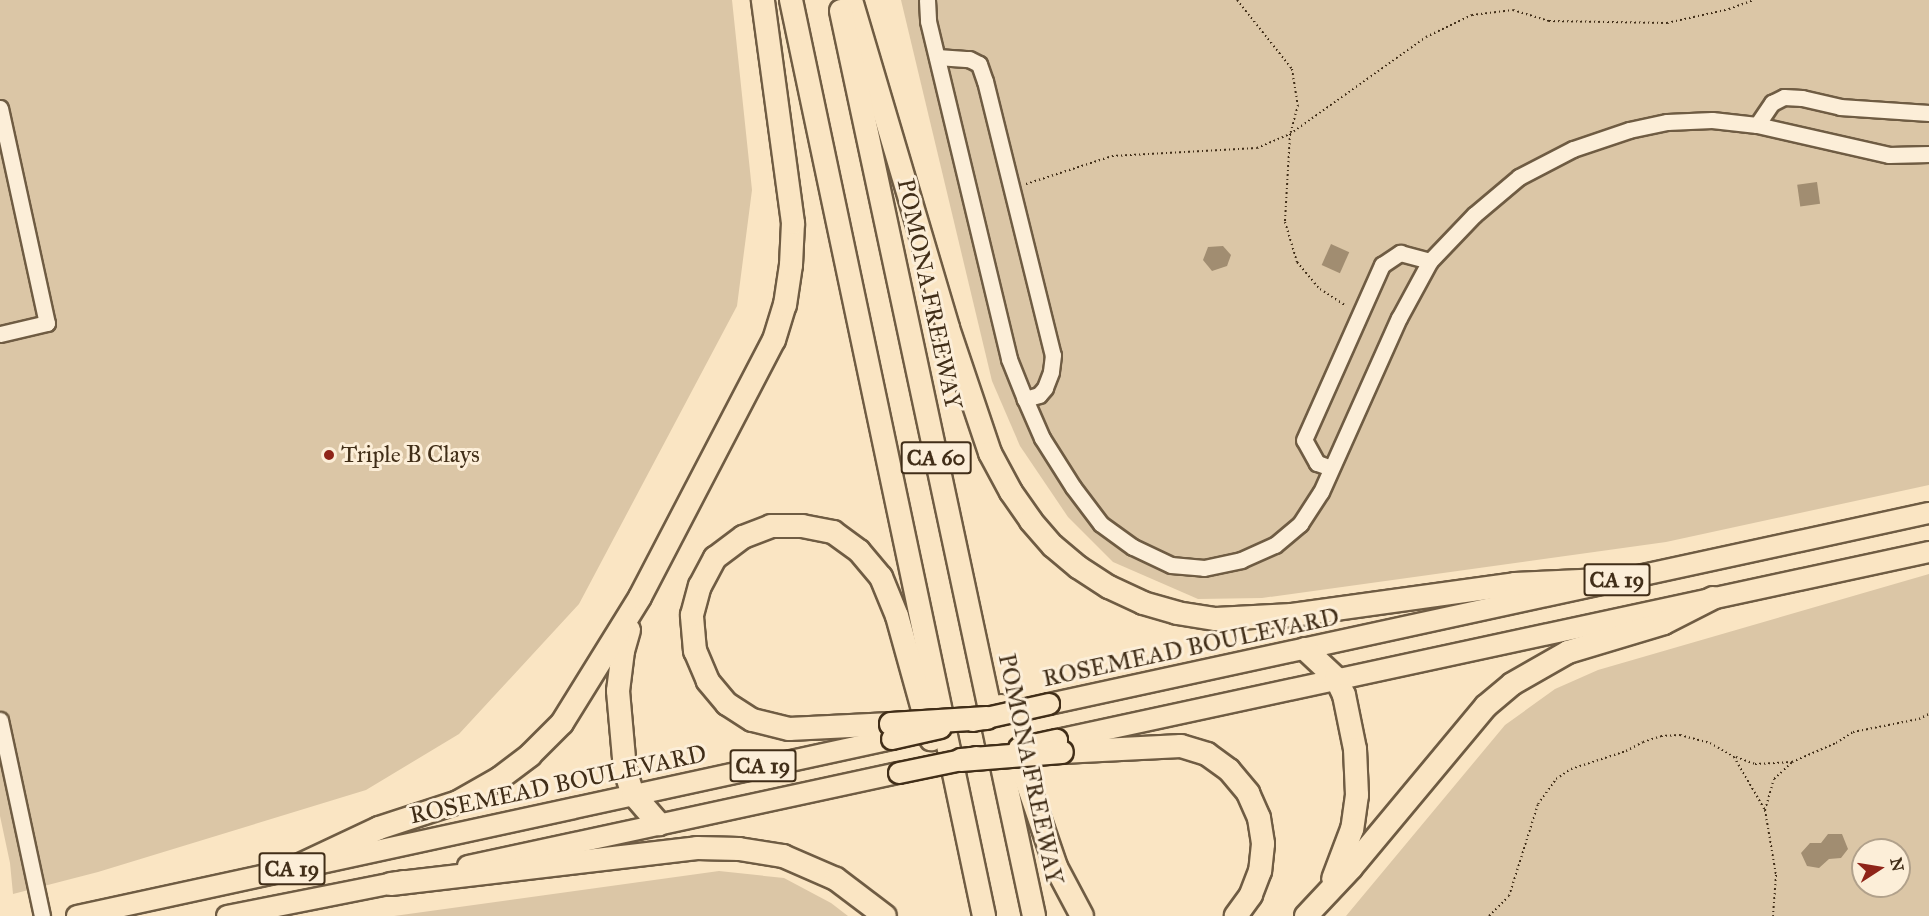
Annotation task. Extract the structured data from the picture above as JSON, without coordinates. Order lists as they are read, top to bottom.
{
  "streets": {
    "highway": ["POMONA FREEWAY", "CA 60"],
    "main road": ["CA 19", "ROSEMEAD BOULEVARD"]
  },
  "places": ["Triple B Clays"],
  "north": "right"
}
